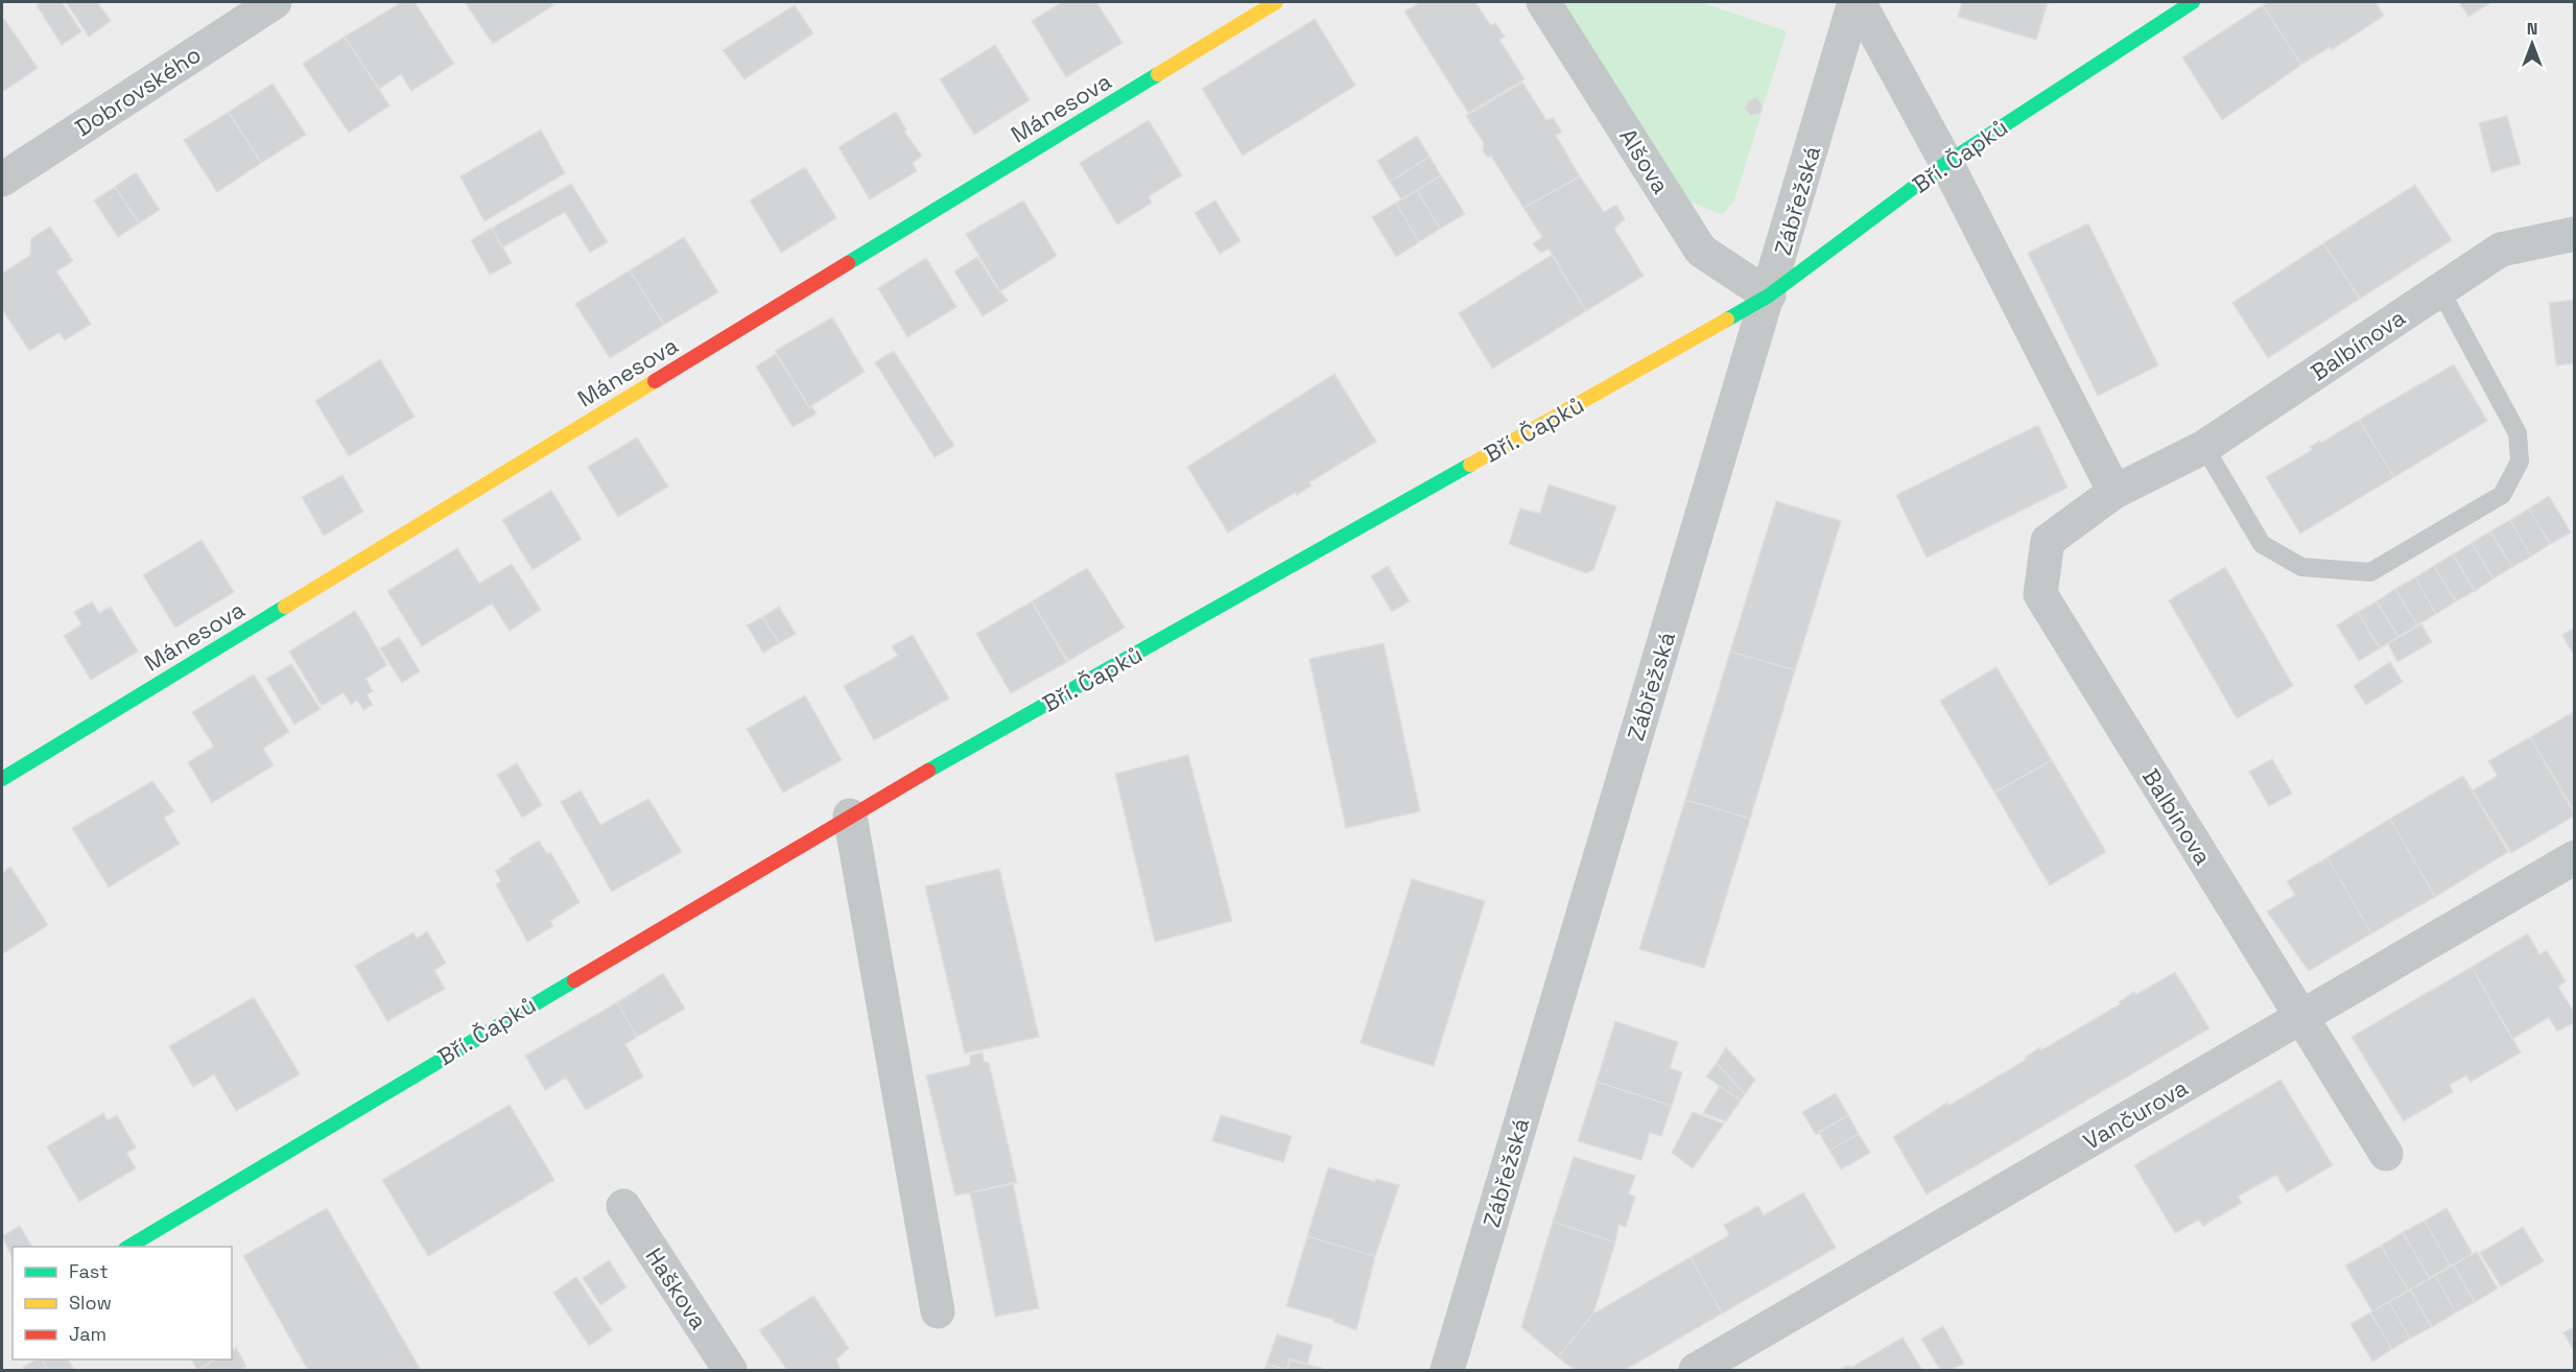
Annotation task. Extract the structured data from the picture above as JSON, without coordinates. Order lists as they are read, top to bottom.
{
  "streets": {
    "street": [
      "Dobrovského",
      "Mánesova",
      "Bří. Čapků",
      "Alšova",
      "Zábřežská",
      "Balbínova",
      "Vančurova",
      "Haškova"
    ]
  },
  "crossings": [
    ["Bří. Čapků", "Alšova"],
    ["Bří. Čapků", "Zábřežská"],
    ["Alšova", "Zábřežská"],
    ["Balbínova", "Vančurova"]
  ],
  "legend": ["Fast", "Slow", "Jam"],
  "north": "top"
}
